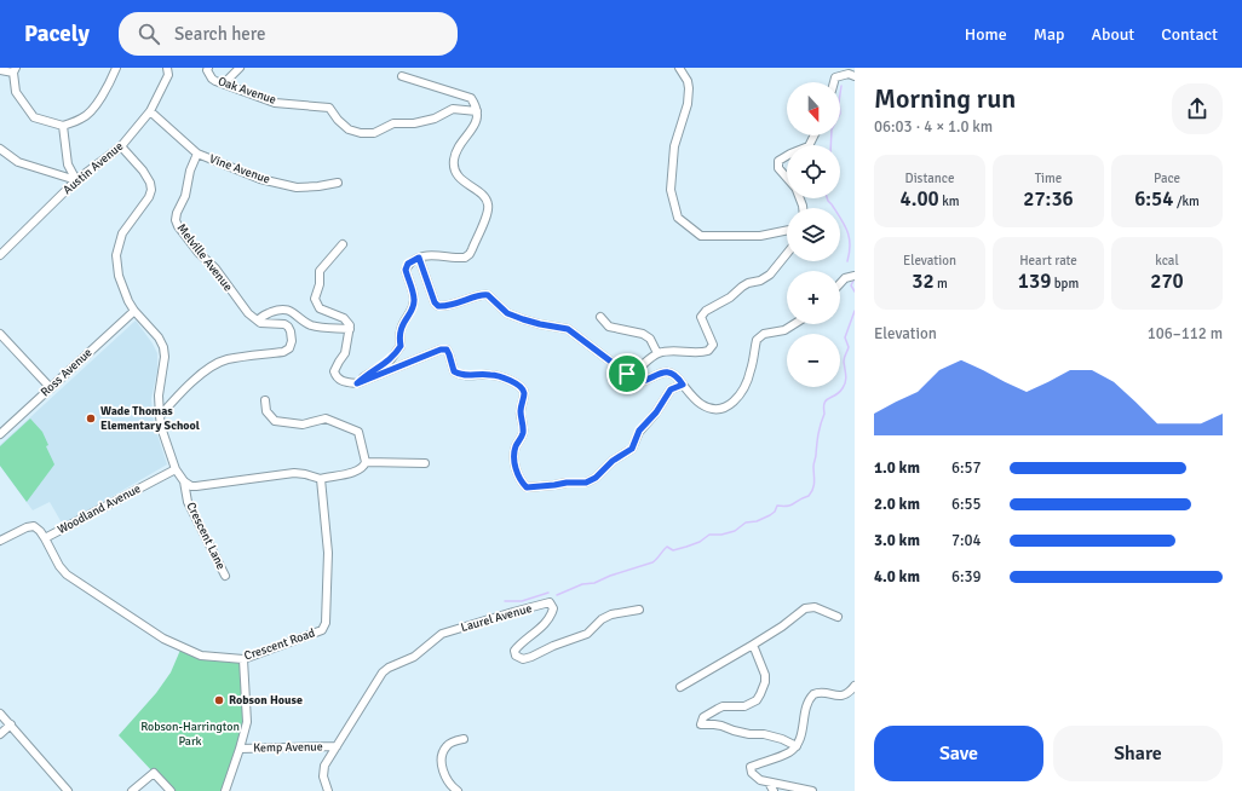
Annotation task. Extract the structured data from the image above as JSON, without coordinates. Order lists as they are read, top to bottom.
{
  "streets": {
    "street": [
      "Oak Avenue",
      "Austin Avenue",
      "Vine Avenue",
      "Melville Avenue",
      "Ross Avenue",
      "Woodland Avenue",
      "Crescent Lane",
      "Laurel Avenue",
      "Crescent Road",
      "Kemp Avenue"
    ]
  },
  "crossings": [
    ["Austin Avenue", "Crescent Lane"],
    ["Vine Avenue", "Melville Avenue"],
    ["Ross Avenue", "Crescent Lane"],
    ["Woodland Avenue", "Crescent Lane"],
    ["Woodland Avenue", "Crescent Road"],
    ["Laurel Avenue", "Kemp Avenue"]
  ],
  "parks": ["Robson-Harrington Park"],
  "places": ["Wade Thomas Elementary School", "Robson House"],
  "north": "bottom",
  "page": {
    "header": "Pacely",
    "search": "Search here",
    "nav": [
      "Home",
      "Map",
      "About",
      "Contact"
    ],
    "heading": ["Morning run", "06:03 · 4 × 1.0 km"],
    "map_buttons": ["+", "−"],
    "stats": [
      ["Distance", "4.00 km"],
      ["Time", "27:36"],
      ["Pace", "6:54 /km"],
      ["Elevation", "32 m"],
      ["Heart rate", "139 bpm"],
      ["kcal", "270"]
    ],
    "chart": ["Elevation", "106–112 m"],
    "list": [
      {
        "name": "1.0 km",
        "note": "6:57"
      },
      {
        "name": "2.0 km",
        "note": "6:55"
      },
      {
        "name": "3.0 km",
        "note": "7:04"
      },
      {
        "name": "4.0 km",
        "note": "6:39"
      }
    ],
    "buttons": ["Save", "Share"]
  }
}
